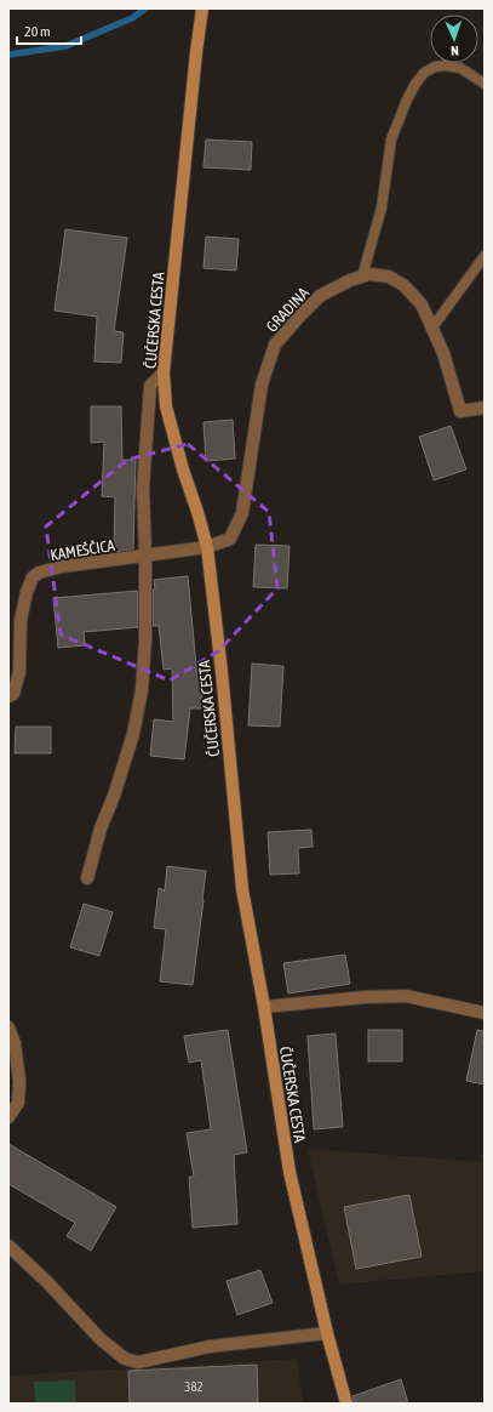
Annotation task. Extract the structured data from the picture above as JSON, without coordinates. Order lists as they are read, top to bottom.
{
  "streets": {
    "street": ["GRADINA", "ČUČERSKA CESTA", "KAMEŠČICA"]
  },
  "crossings": [
    ["GRADINA", "ČUČERSKA CESTA"],
    ["GRADINA", "KAMEŠČICA"],
    ["ČUČERSKA CESTA", "KAMEŠČICA"]
  ],
  "house_numbers": ["382"],
  "scale_bar": "20 m",
  "north": "bottom"
}
